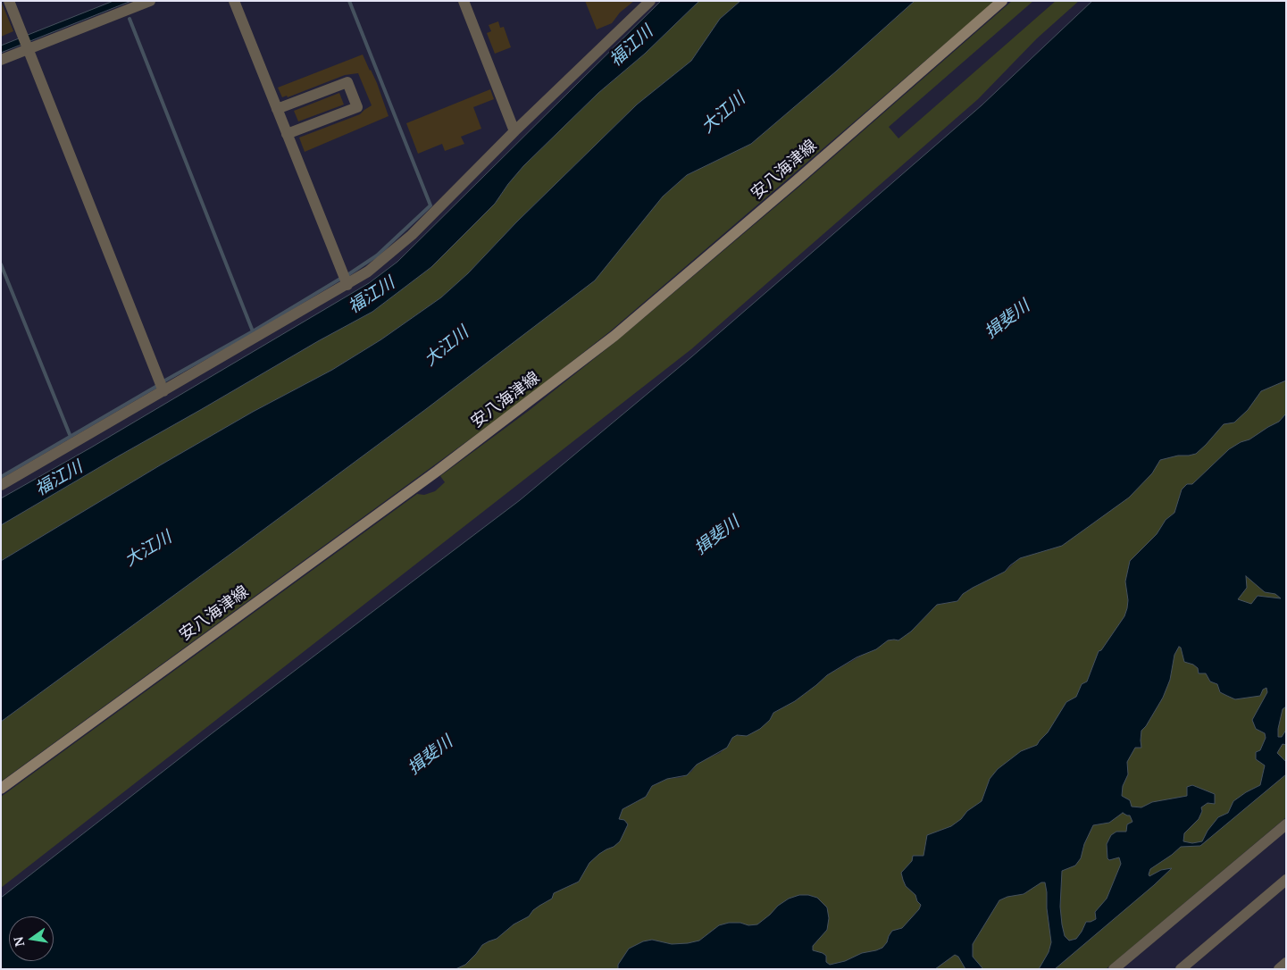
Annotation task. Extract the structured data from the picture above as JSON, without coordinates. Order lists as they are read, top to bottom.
{
  "streets": {
    "main road": ["安八海津線"]
  },
  "water": ["福江川", "大江川", "揖斐川"],
  "north": "left"
}
